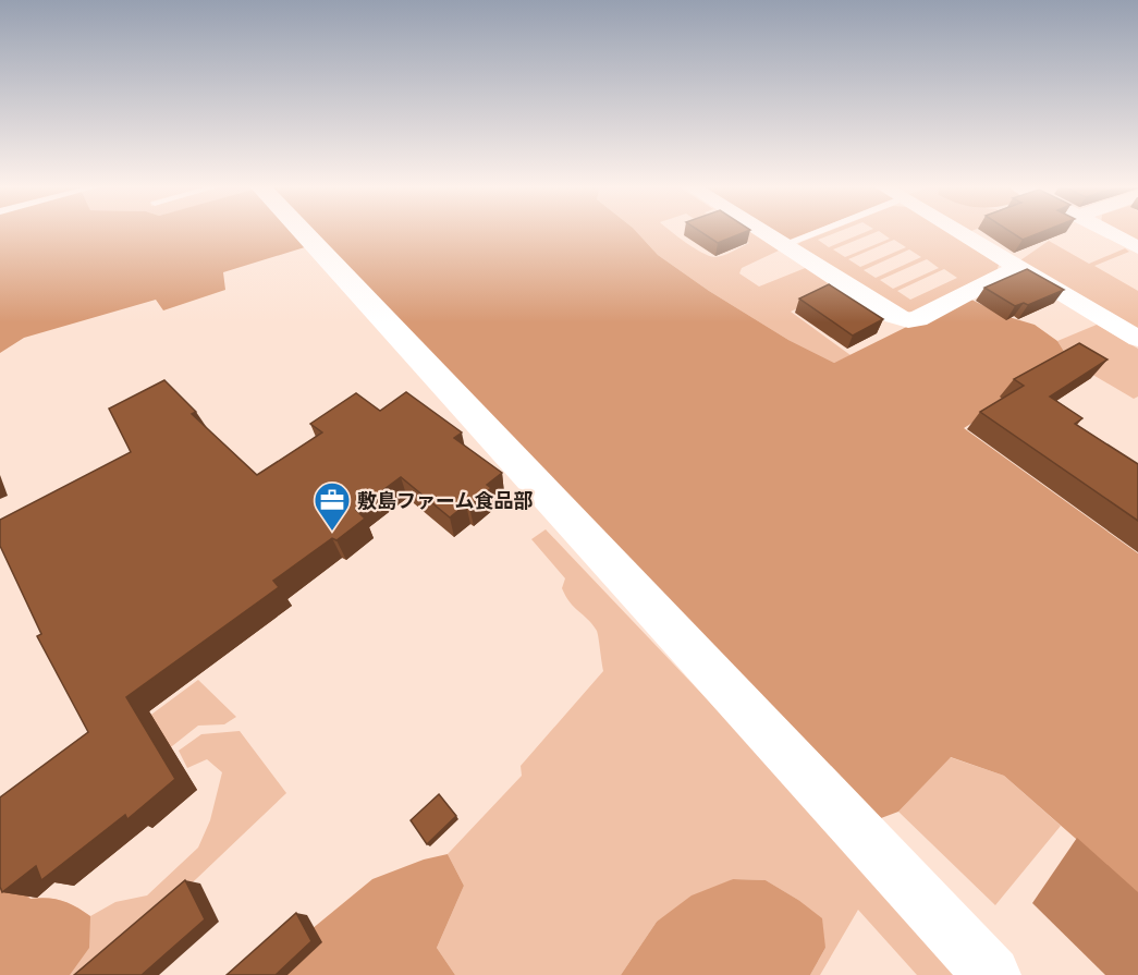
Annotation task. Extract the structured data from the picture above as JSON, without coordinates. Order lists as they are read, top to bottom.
{
  "places": {
    "office": ["敷島ファーム食品部"]
  }
}
